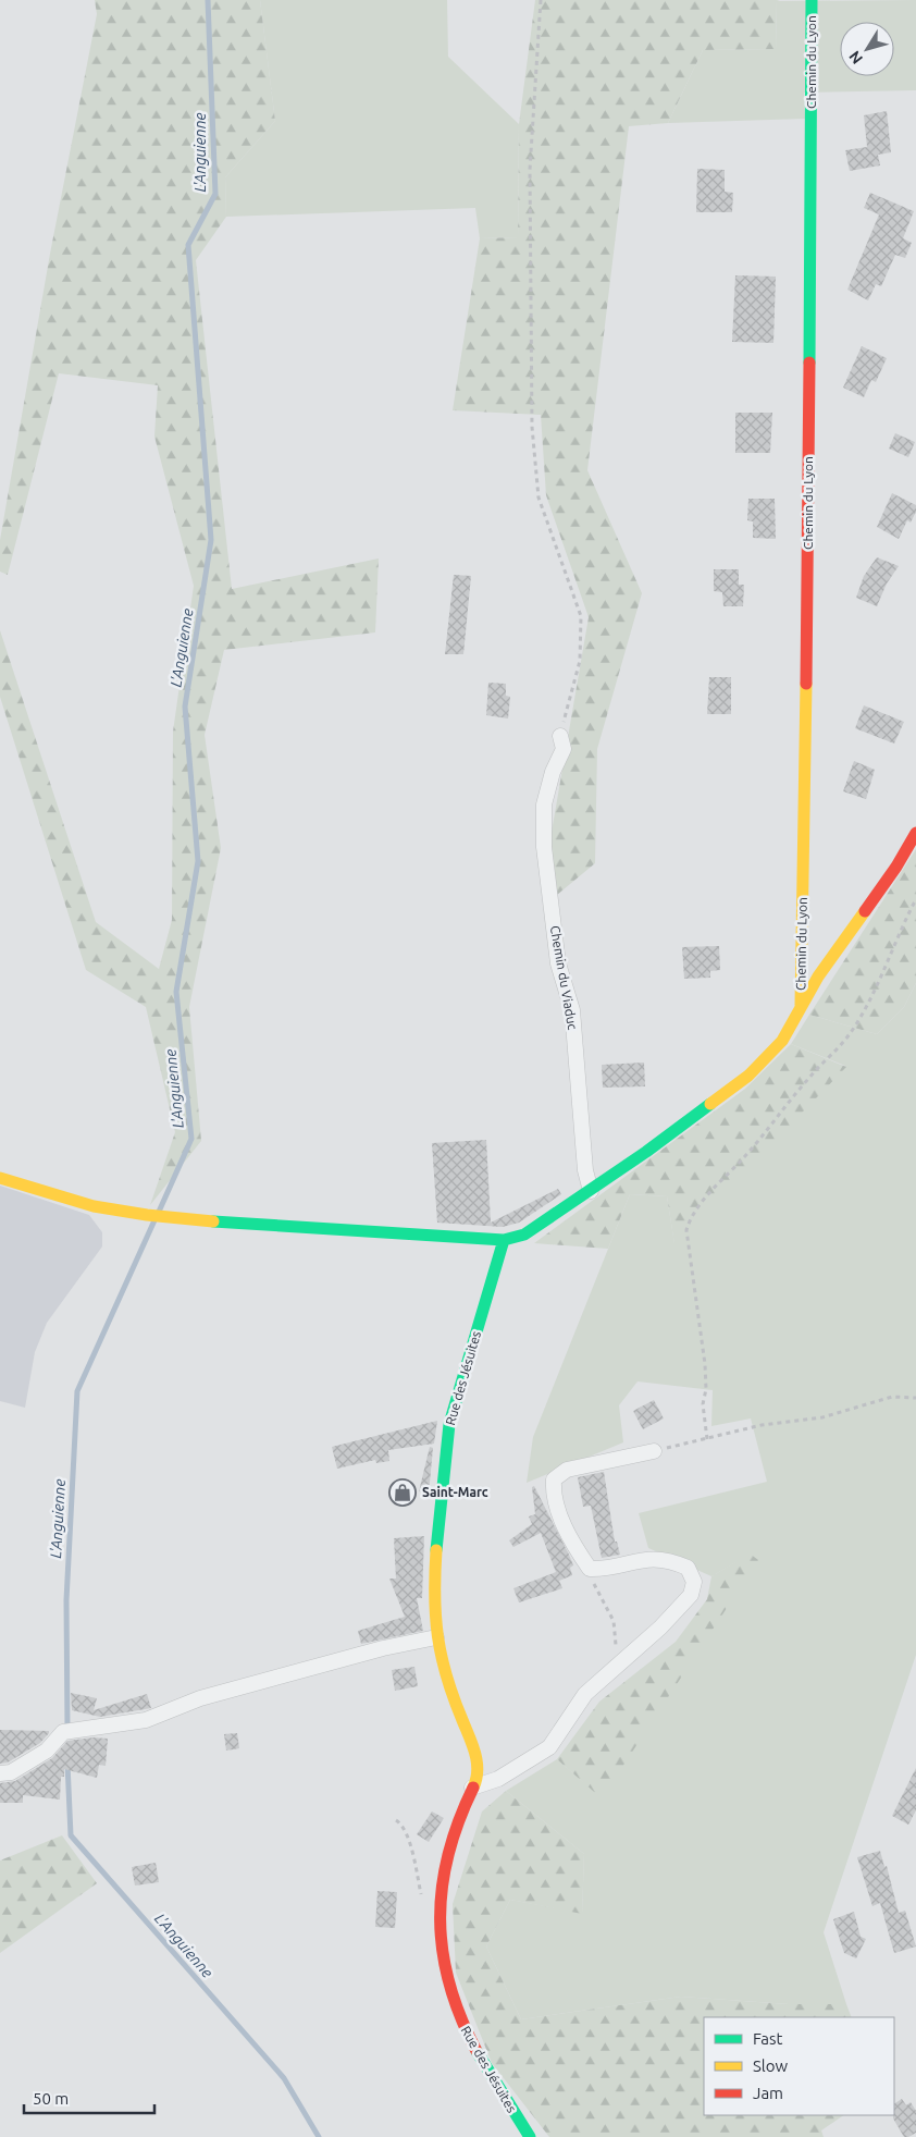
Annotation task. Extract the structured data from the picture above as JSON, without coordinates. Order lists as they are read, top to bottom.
{
  "streets": {
    "street": ["Chemin du Lyon", "Chemin du Viaduc", "Rue des Jésuites"]
  },
  "water": ["L'Anguienne"],
  "places": {
    "shop": ["Saint-Marc"]
  },
  "legend": ["Fast", "Slow", "Jam"],
  "scale_bar": "50 m",
  "north": "bottom left"
}
